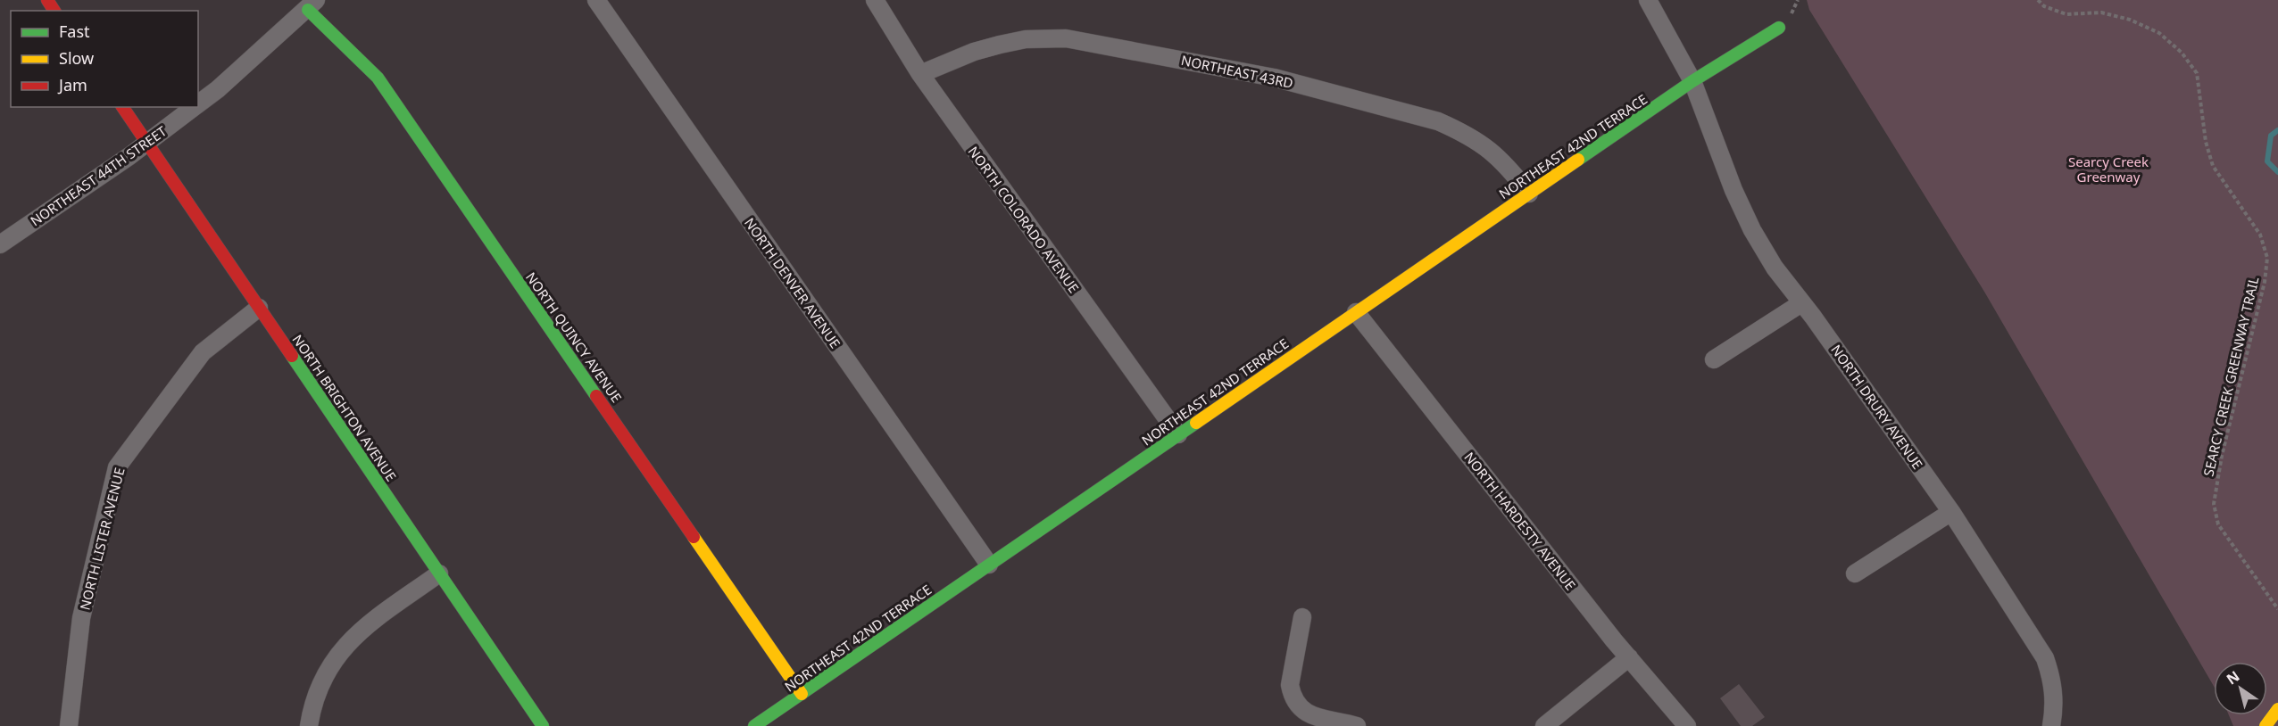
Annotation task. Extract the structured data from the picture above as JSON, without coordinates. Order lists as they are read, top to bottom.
{
  "streets": {
    "street": [
      "NORTHEAST 43RD",
      "NORTHEAST 42ND TERRACE",
      "NORTHEAST 44TH STREET",
      "NORTH COLORADO AVENUE",
      "NORTH DENVER AVENUE",
      "NORTH QUINCY AVENUE",
      "NORTH DRURY AVENUE",
      "NORTH BRIGHTON AVENUE",
      "NORTH HARDESTY AVENUE",
      "NORTH LISTER AVENUE"
    ],
    "path": ["SEARCY CREEK GREENWAY TRAIL"]
  },
  "crossings": [
    ["NORTHEAST 43RD", "NORTHEAST 42ND TERRACE"],
    ["NORTHEAST 43RD", "NORTH COLORADO AVENUE"],
    ["NORTHEAST 42ND TERRACE", "NORTH COLORADO AVENUE"],
    ["NORTHEAST 42ND TERRACE", "NORTH DENVER AVENUE"],
    ["NORTHEAST 42ND TERRACE", "NORTH QUINCY AVENUE"],
    ["NORTHEAST 42ND TERRACE", "NORTH DRURY AVENUE"],
    ["NORTHEAST 42ND TERRACE", "NORTH HARDESTY AVENUE"],
    ["NORTHEAST 44TH STREET", "NORTH QUINCY AVENUE"],
    ["NORTHEAST 44TH STREET", "NORTH BRIGHTON AVENUE"],
    ["NORTH BRIGHTON AVENUE", "NORTH LISTER AVENUE"]
  ],
  "parks": ["Searcy Creek Greenway"],
  "legend": ["Fast", "Slow", "Jam"],
  "north": "top left"
}
